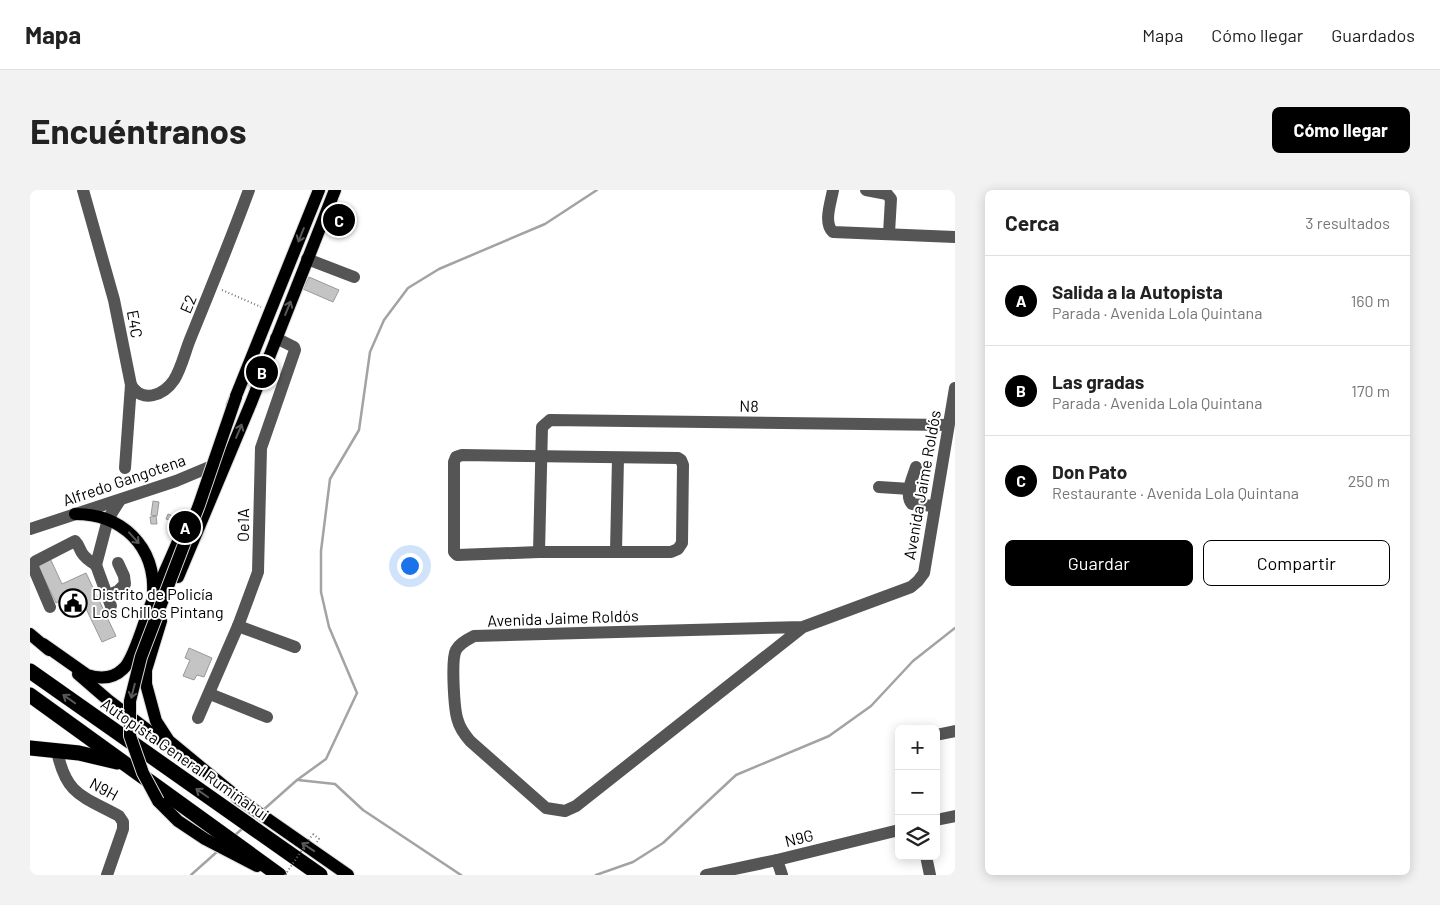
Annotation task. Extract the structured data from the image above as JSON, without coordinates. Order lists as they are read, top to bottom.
{
  "streets": {
    "highway": ["Autopista General Rumiñahui"],
    "street": [
      "E2",
      "E4C",
      "N8",
      "Alfredo Gangotena",
      "Avenida Jaime Roldós",
      "Oe1A",
      "N9H",
      "N9G"
    ]
  },
  "crossings": [
    ["E2", "E4C"],
    ["N8", "Avenida Jaime Roldós"]
  ],
  "places": {
    "public building": ["Distrito de Policía Los Chillos Pintang"]
  },
  "page": {
    "header": "Mapa",
    "nav": ["Mapa", "Cómo llegar", "Guardados"],
    "buttons": [
      "Cómo llegar",
      ["Guardar", "Compartir"]
    ],
    "title": "Encuéntranos",
    "heading": ["Cerca", "3 resultados"],
    "pins": ["C", "B", "A"],
    "list": [
      {
        "mark": "A",
        "name": "Salida a la Autopista",
        "note": "Parada · Avenida Lola Quintana",
        "value": "160 m"
      },
      {
        "mark": "B",
        "name": "Las gradas",
        "note": "Parada · Avenida Lola Quintana",
        "value": "170 m"
      },
      {
        "mark": "C",
        "name": "Don Pato",
        "note": "Restaurante · Avenida Lola Quintana",
        "value": "250 m"
      }
    ],
    "map_buttons": ["+", "−"]
  }
}
